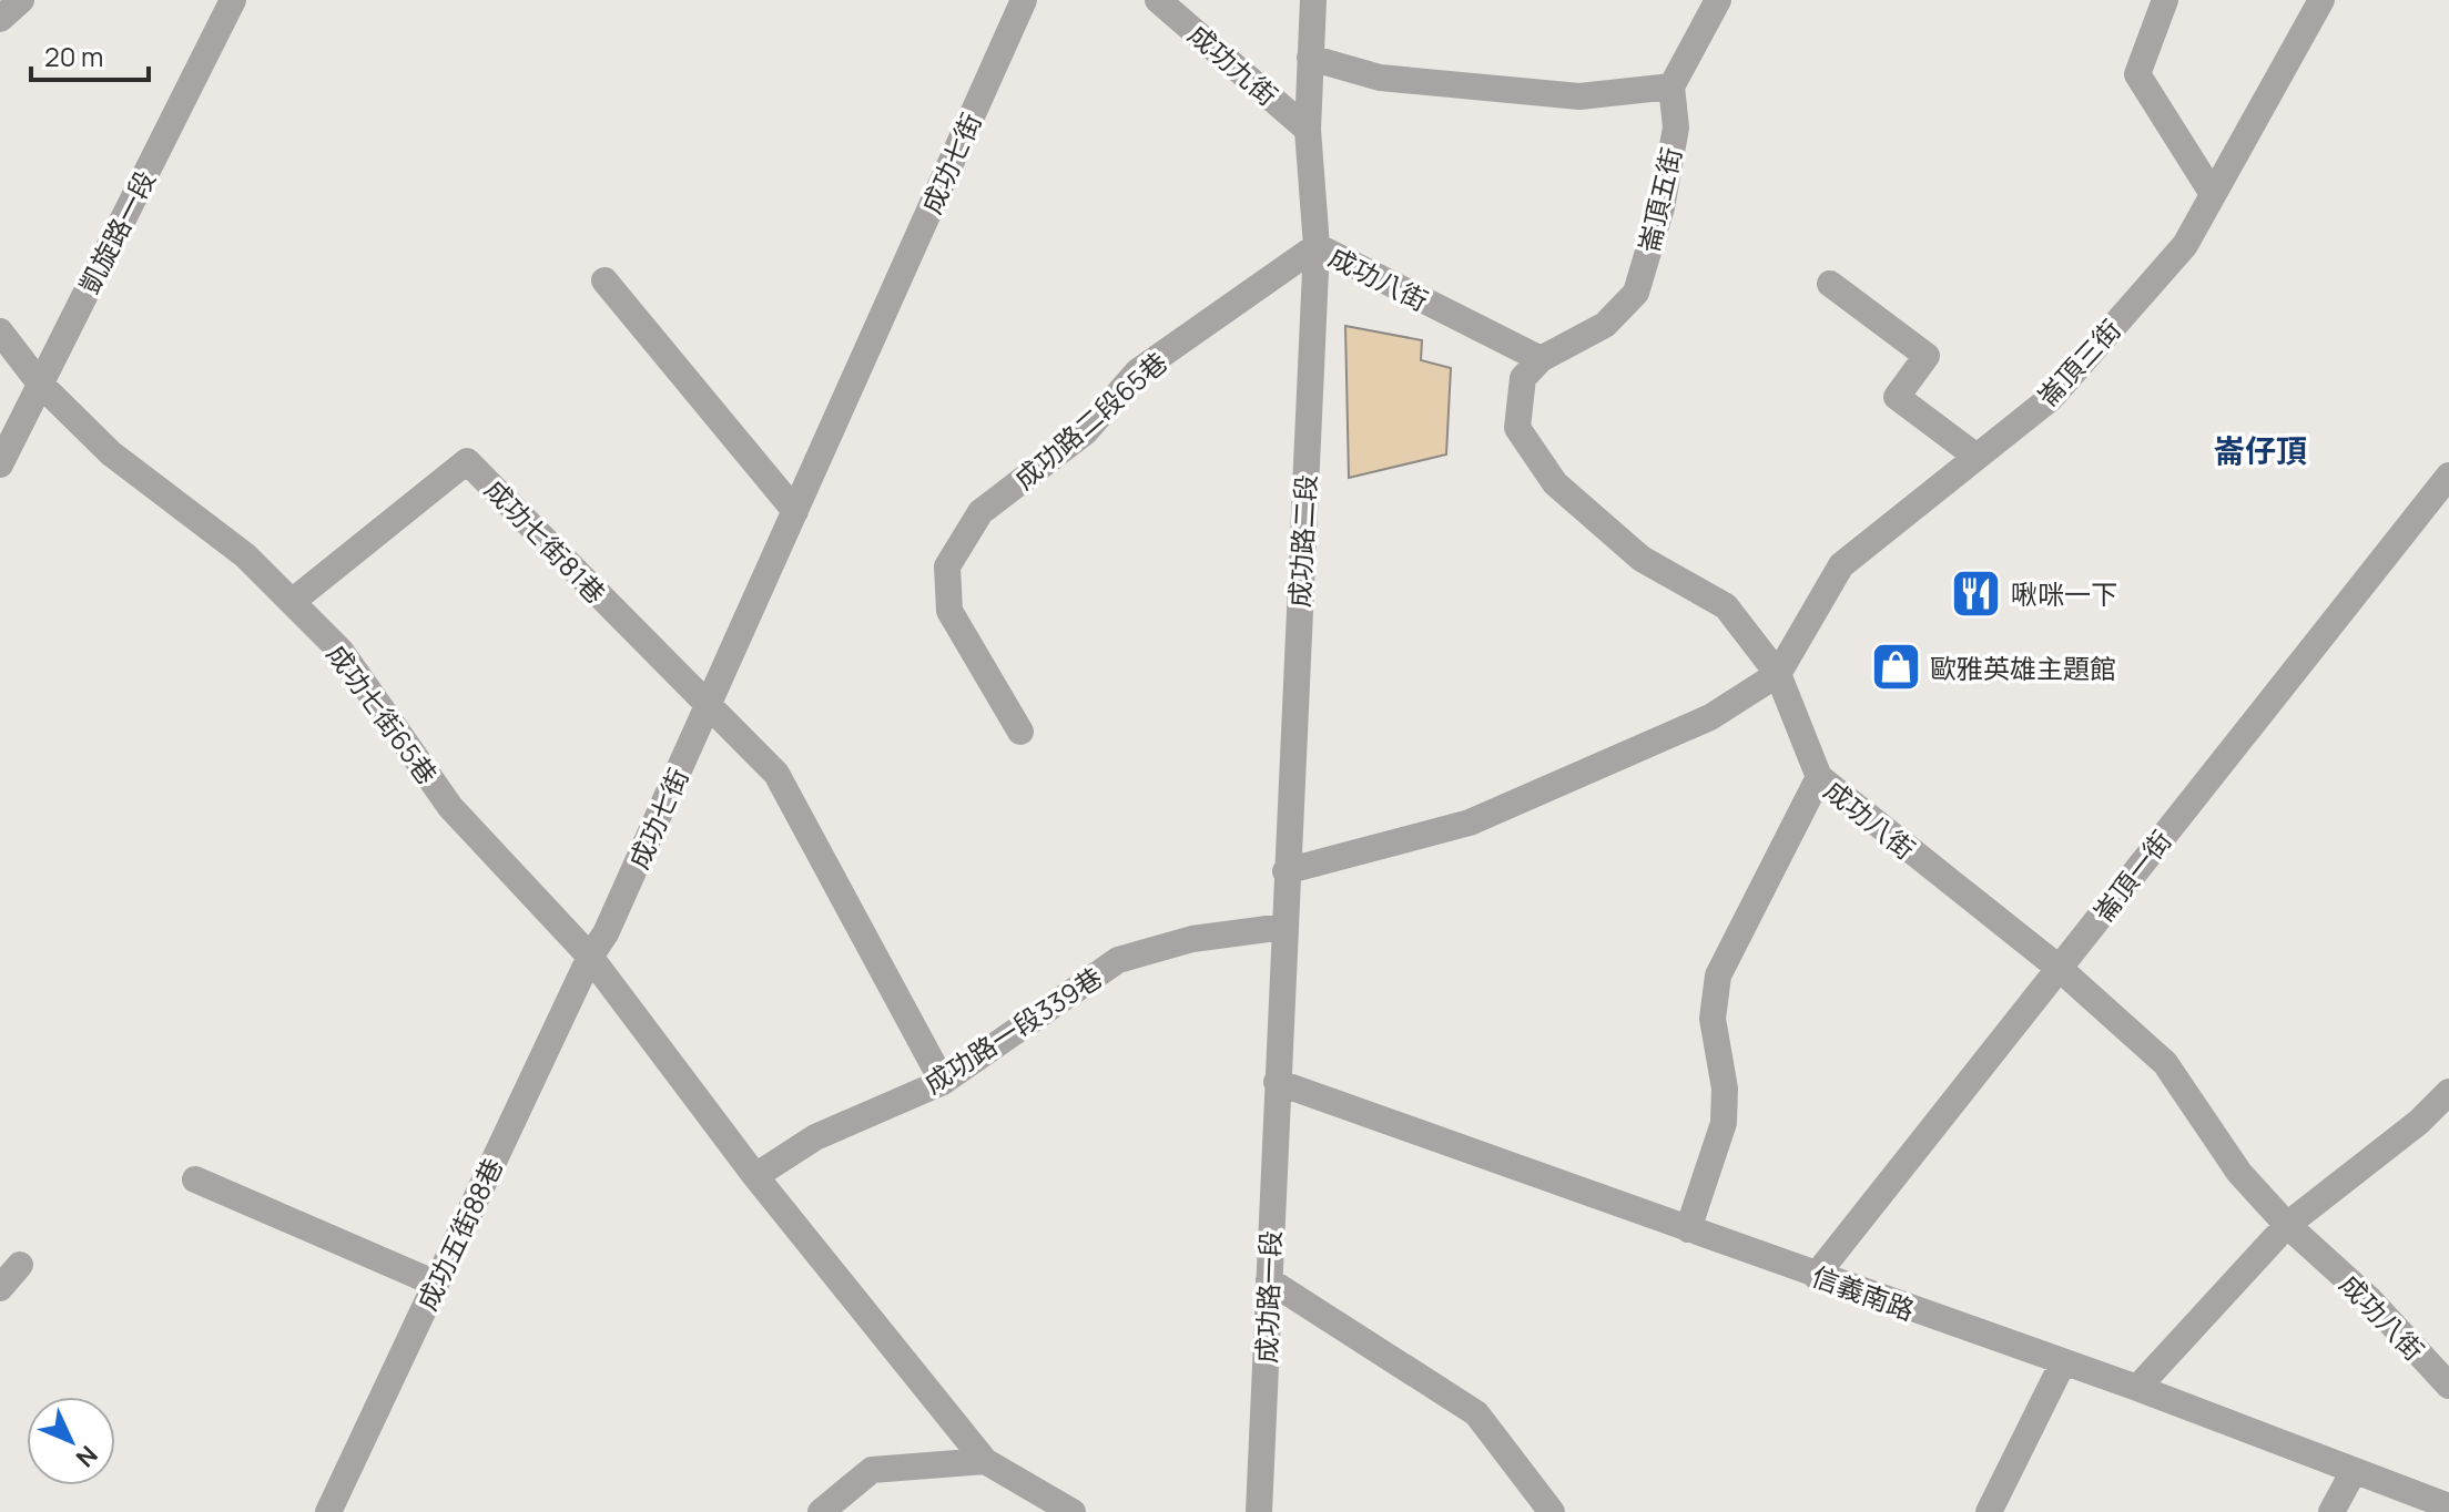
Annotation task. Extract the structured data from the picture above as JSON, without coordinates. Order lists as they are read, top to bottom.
{
  "streets": {
    "street": [
      "成功九街",
      "成功七街",
      "崙頂五街",
      "凱旋路一段",
      "成功八街",
      "崙頂三街",
      "成功路二段65巷",
      "成功七街81巷",
      "成功路二段",
      "成功七街65巷",
      "崙頂一街",
      "成功路一段339巷",
      "成功五街88巷",
      "信義南路",
      "成功路一段"
    ]
  },
  "crossings": [
    ["成功九街", "成功路二段"],
    ["成功七街", "成功七街81巷"],
    ["成功七街", "成功七街65巷"],
    ["成功七街", "成功五街88巷"],
    ["崙頂五街", "成功八街"],
    ["凱旋路一段", "成功七街65巷"],
    ["成功八街", "崙頂三街"],
    ["成功八街", "成功路二段65巷"],
    ["成功八街", "成功路二段"],
    ["成功八街", "崙頂一街"],
    ["成功路二段65巷", "成功路二段"],
    ["成功七街81巷", "成功七街65巷"],
    ["成功路二段", "成功路一段339巷"],
    ["成功路二段", "信義南路"],
    ["成功路二段", "成功路一段"],
    ["成功七街65巷", "成功五街88巷"],
    ["崙頂一街", "信義南路"],
    ["信義南路", "成功路一段"]
  ],
  "districts": ["崙仔頂"],
  "places": {
    "restaurant": ["啾咪一下"],
    "shop": ["歐雅英雄主題館"]
  },
  "scale_bar": "20 m",
  "north": "bottom right"
}
